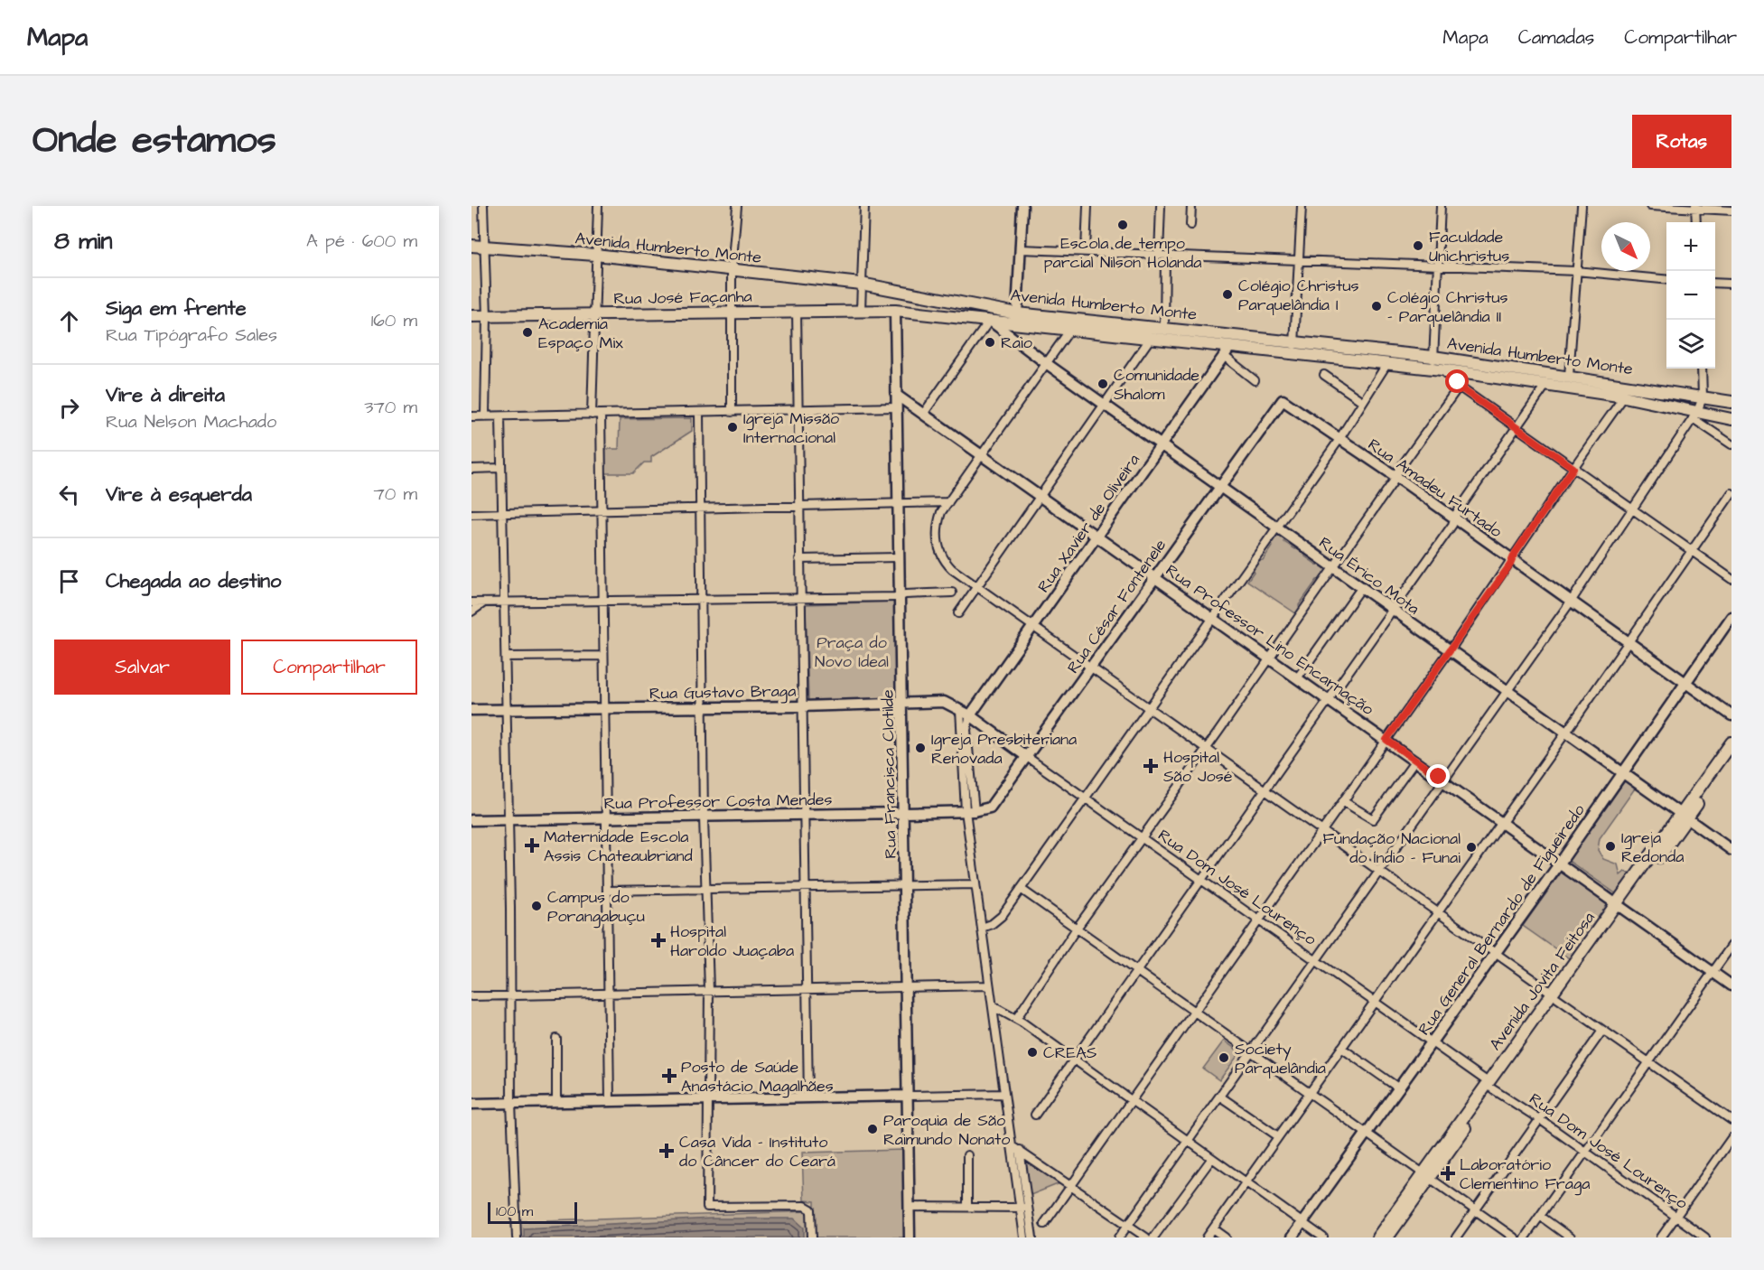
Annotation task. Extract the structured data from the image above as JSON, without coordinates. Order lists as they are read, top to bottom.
{
  "streets": {
    "main road": ["Avenida Humberto Monte", "Rua José Façanha", "Avenida Jovita Feitosa"],
    "street": [
      "Rua Amadeu Furtado",
      "Rua Xavier de Oliveira",
      "Rua Érico Mota",
      "Rua César Fontenele",
      "Rua Professor Lino Encarnação",
      "Rua Gustavo Braga",
      "Rua Francisca Clotilde",
      "Rua Professor Costa Mendes",
      "Rua Dom José Lourenço",
      "Rua General Bernardo de Figueiredo"
    ]
  },
  "crossings": [
    ["Avenida Humberto Monte", "Rua José Façanha"],
    ["Avenida Humberto Monte", "Rua Xavier de Oliveira"],
    ["Avenida Humberto Monte", "Rua Érico Mota"],
    ["Avenida Humberto Monte", "Rua Francisca Clotilde"],
    ["Rua José Façanha", "Rua Francisca Clotilde"],
    ["Rua Amadeu Furtado", "Rua César Fontenele"],
    ["Rua Amadeu Furtado", "Rua General Bernardo de Figueiredo"],
    ["Rua Xavier de Oliveira", "Rua Érico Mota"],
    ["Rua Xavier de Oliveira", "Rua Professor Lino Encarnação"],
    ["Rua Xavier de Oliveira", "Rua Gustavo Braga"],
    ["Rua Xavier de Oliveira", "Rua Dom José Lourenço"],
    ["Rua Érico Mota", "Rua César Fontenele"],
    ["Rua Érico Mota", "Rua General Bernardo de Figueiredo"],
    ["Rua Érico Mota", "Avenida Jovita Feitosa"],
    ["Rua César Fontenele", "Rua Professor Lino Encarnação"],
    ["Rua César Fontenele", "Rua Professor Costa Mendes"],
    ["Rua César Fontenele", "Rua Dom José Lourenço"],
    ["Rua Professor Lino Encarnação", "Rua Francisca Clotilde"],
    ["Rua Professor Lino Encarnação", "Rua General Bernardo de Figueiredo"],
    ["Rua Professor Lino Encarnação", "Avenida Jovita Feitosa"],
    ["Rua Gustavo Braga", "Rua Francisca Clotilde"],
    ["Rua Gustavo Braga", "Rua Dom José Lourenço"],
    ["Rua Francisca Clotilde", "Rua Professor Costa Mendes"],
    ["Rua Dom José Lourenço", "Rua General Bernardo de Figueiredo"],
    ["Rua Dom José Lourenço", "Avenida Jovita Feitosa"]
  ],
  "parks": ["Praça do Novo Ideal"],
  "places": {
    "other": [
      "Escola de tempo parcial Nilson Holanda",
      "Faculdade Unichristus",
      "Colégio Christus Parquelândia I",
      "Colégio Christus - Parquelândia II",
      "Academia Espaço Mix",
      "Raio",
      "Comunidade Shalom",
      "Igreja Missão Internacional",
      "Igreja Presbiteriana Renovada",
      "Igreja Redonda",
      "Fundação Nacional do Índio - Funai",
      "Campus do Porangabuçu",
      "CREAS",
      "Society Parquelândia",
      "Paroquia de São Raimundo Nonato"
    ],
    "health": [
      "Hospital São José",
      "Maternidade Escola Assis Chateaubriand",
      "Hospital Haroldo Juaçaba",
      "Posto de Saúde Anastácio Magalhães",
      "Casa Vida - Instituto do Câncer do Ceará",
      "Laboratório Clementino Fraga"
    ]
  },
  "scale_bar": "100 m",
  "north": "bottom right",
  "page": {
    "header": "Mapa",
    "nav": ["Mapa", "Camadas", "Compartilhar"],
    "title": "Onde estamos",
    "buttons": [
      "Rotas",
      ["Salvar", "Compartilhar"]
    ],
    "heading": ["8 min", "A pé · 600 m"],
    "map_buttons": ["+", "−"],
    "list": [
      ["Siga em frente", "Rua Tipógrafo Sales", "160 m"],
      ["Vire à direita", "Rua Nelson Machado", "370 m"],
      ["Vire à esquerda", "70 m"],
      "Chegada ao destino"
    ],
    "scale": "100 m"
  }
}
